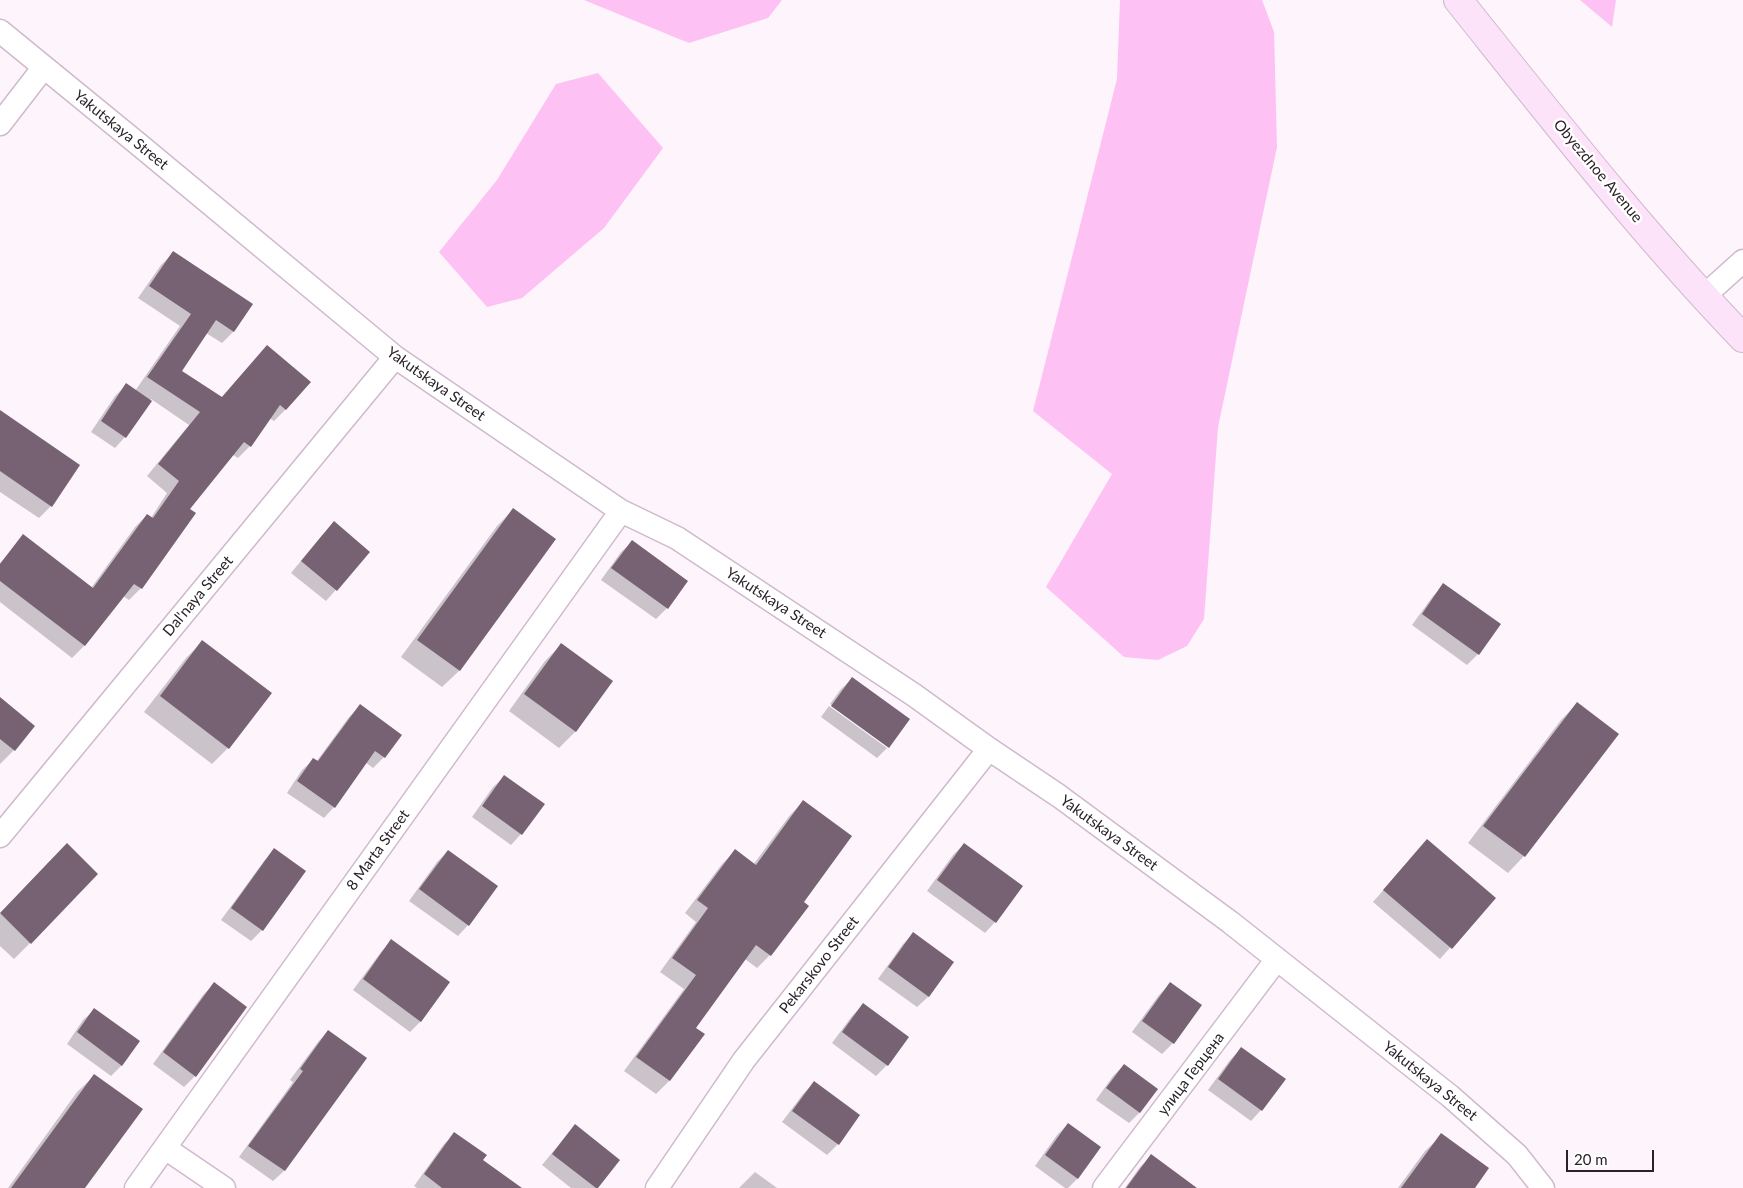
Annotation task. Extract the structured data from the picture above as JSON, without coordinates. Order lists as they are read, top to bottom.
{
  "streets": {
    "main road": ["Obyezdnoe Avenue"],
    "street": [
      "Yakutskaya Street",
      "Dal'naya Street",
      "8 Marta Street",
      "Pekarskovo Street",
      "улица Герцена"
    ]
  },
  "crossings": [
    ["Yakutskaya Street", "Dal'naya Street"],
    ["Yakutskaya Street", "8 Marta Street"],
    ["Yakutskaya Street", "Pekarskovo Street"],
    ["Yakutskaya Street", "улица Герцена"]
  ],
  "scale_bar": "20 m"
}
